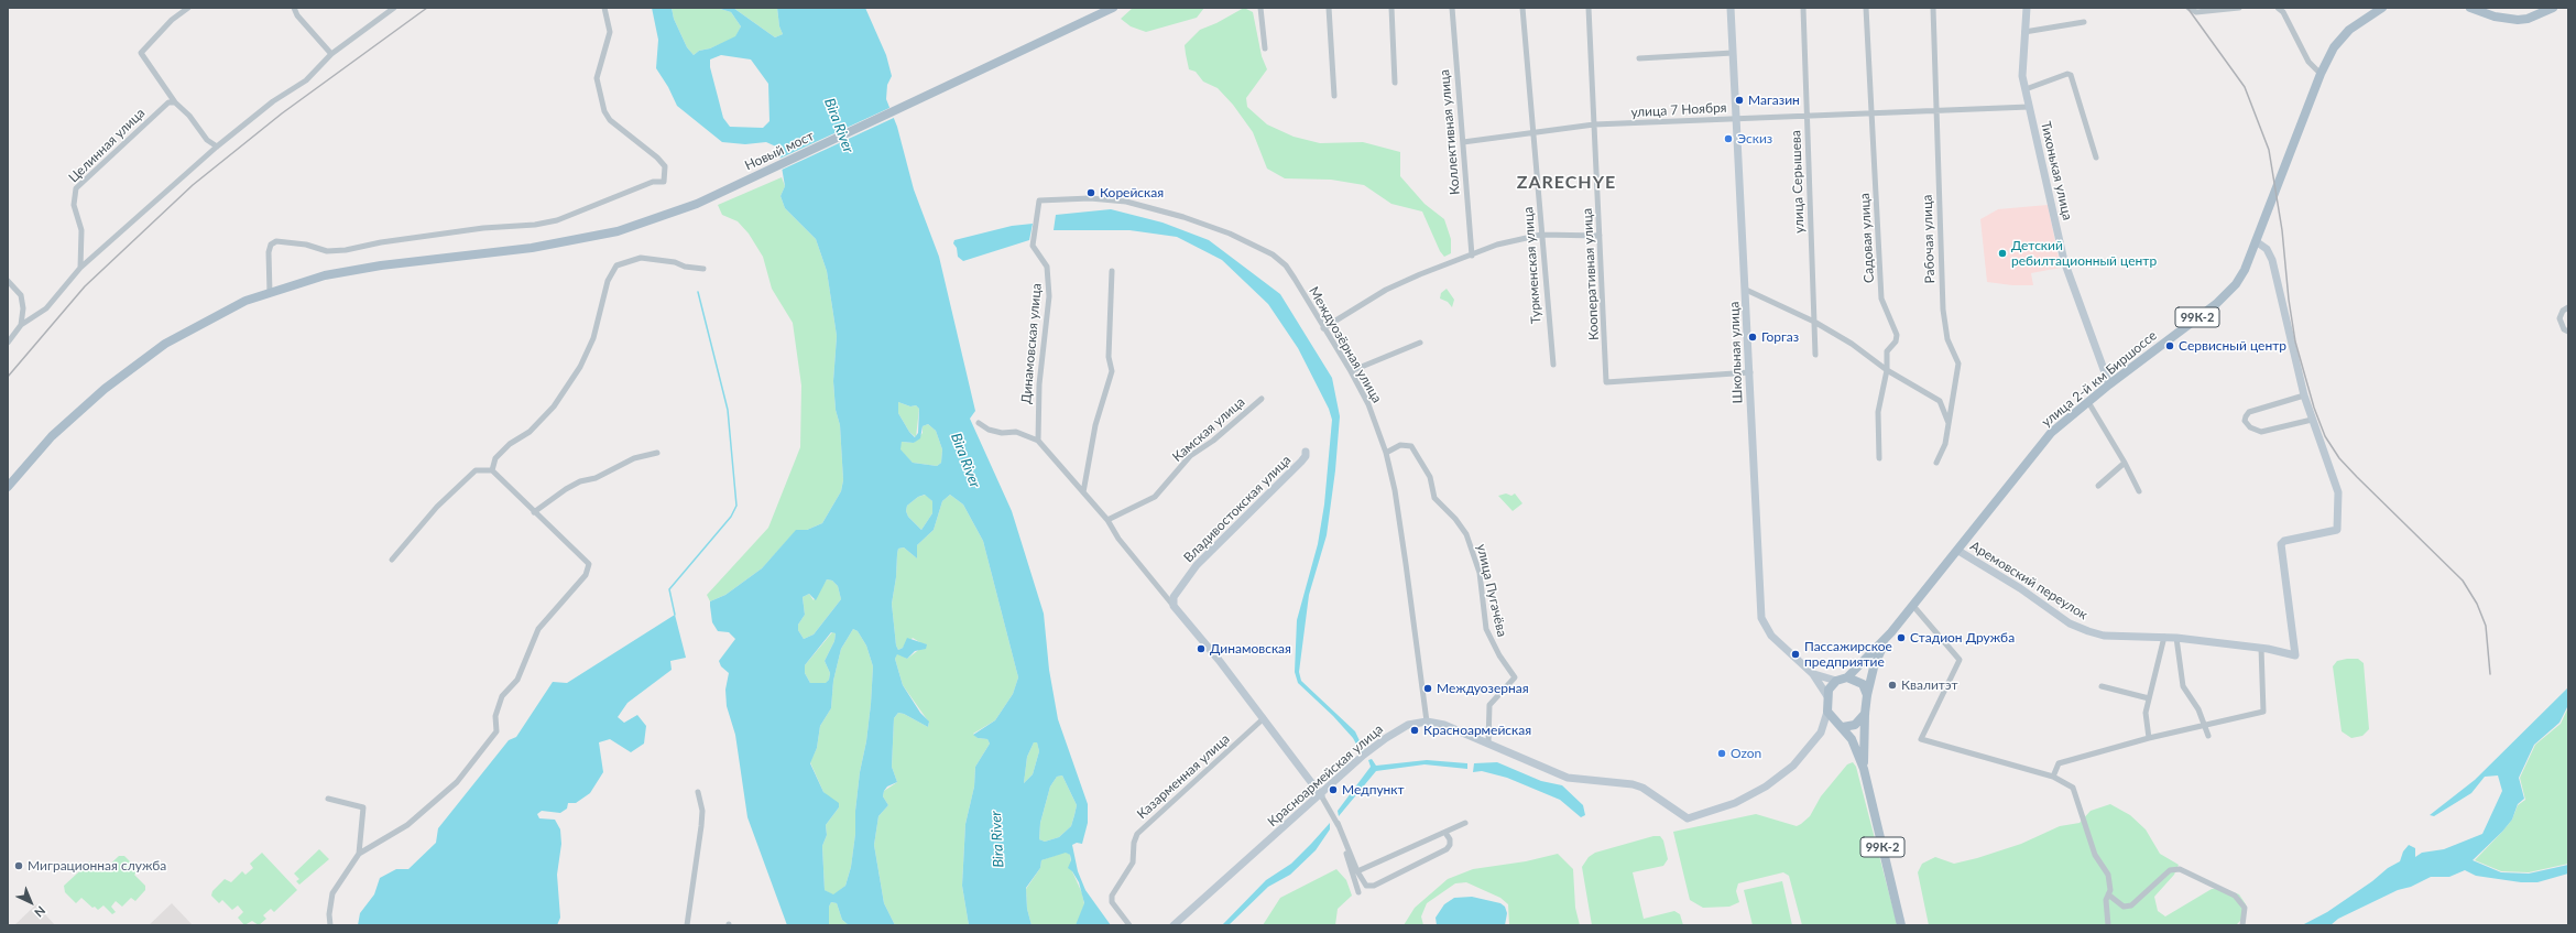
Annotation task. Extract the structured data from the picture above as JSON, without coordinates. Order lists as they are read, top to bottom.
{
  "streets": {
    "main road": ["Новый мост", "99К-2", "улица 2-й км Биршоссе"],
    "street": [
      "улица 7 Ноября",
      "Коллективная улица",
      "Целинная улица",
      "Тихонькая улица",
      "улица Серышева",
      "Садовая улица",
      "Рабочая улица",
      "Туркменская улица",
      "Кооперативная улица",
      "Динамовская улица",
      "Междуозёрная улица",
      "Школьная улица",
      "Камская улица",
      "Владивостокская улица",
      "Аремовский переулок",
      "улица Пугачёва",
      "Красноармейская улица",
      "Казарменная улица"
    ]
  },
  "crossings": [
    ["улица 7 Ноября", "Коллективная улица"],
    ["улица 7 Ноября", "Тихонькая улица"],
    ["улица 7 Ноября", "улица Серышева"],
    ["улица 7 Ноября", "Садовая улица"],
    ["улица 7 Ноября", "Рабочая улица"],
    ["улица 7 Ноября", "Туркменская улица"],
    ["улица 7 Ноября", "Кооперативная улица"],
    ["улица 7 Ноября", "Школьная улица"],
    ["Тихонькая улица", "улица 2-й км Биршоссе"],
    ["Кооперативная улица", "Школьная улица"],
    ["99К-2", "улица 2-й км Биршоссе"],
    ["Динамовская улица", "Междуозёрная улица"],
    ["Междуозёрная улица", "улица Пугачёва"],
    ["Междуозёрная улица", "Красноармейская улица"],
    ["улица 2-й км Биршоссе", "Аремовский переулок"],
    ["улица Пугачёва", "Красноармейская улица"]
  ],
  "districts": ["ZARECHYE"],
  "water": ["Bira River"],
  "places": [
    "Магазин",
    "Эскиз",
    "Корейская",
    "Детский ребилтационный центр",
    "Горгаз",
    "Сервисный центр",
    "Стадион Дружба",
    "Динамовская",
    "Пассажирское предприятие",
    "Квалитэт",
    "Междуозерная",
    "Красноармейская",
    "Ozon",
    "Медпункт",
    "Миграционная служба"
  ],
  "north": "bottom right"
}
